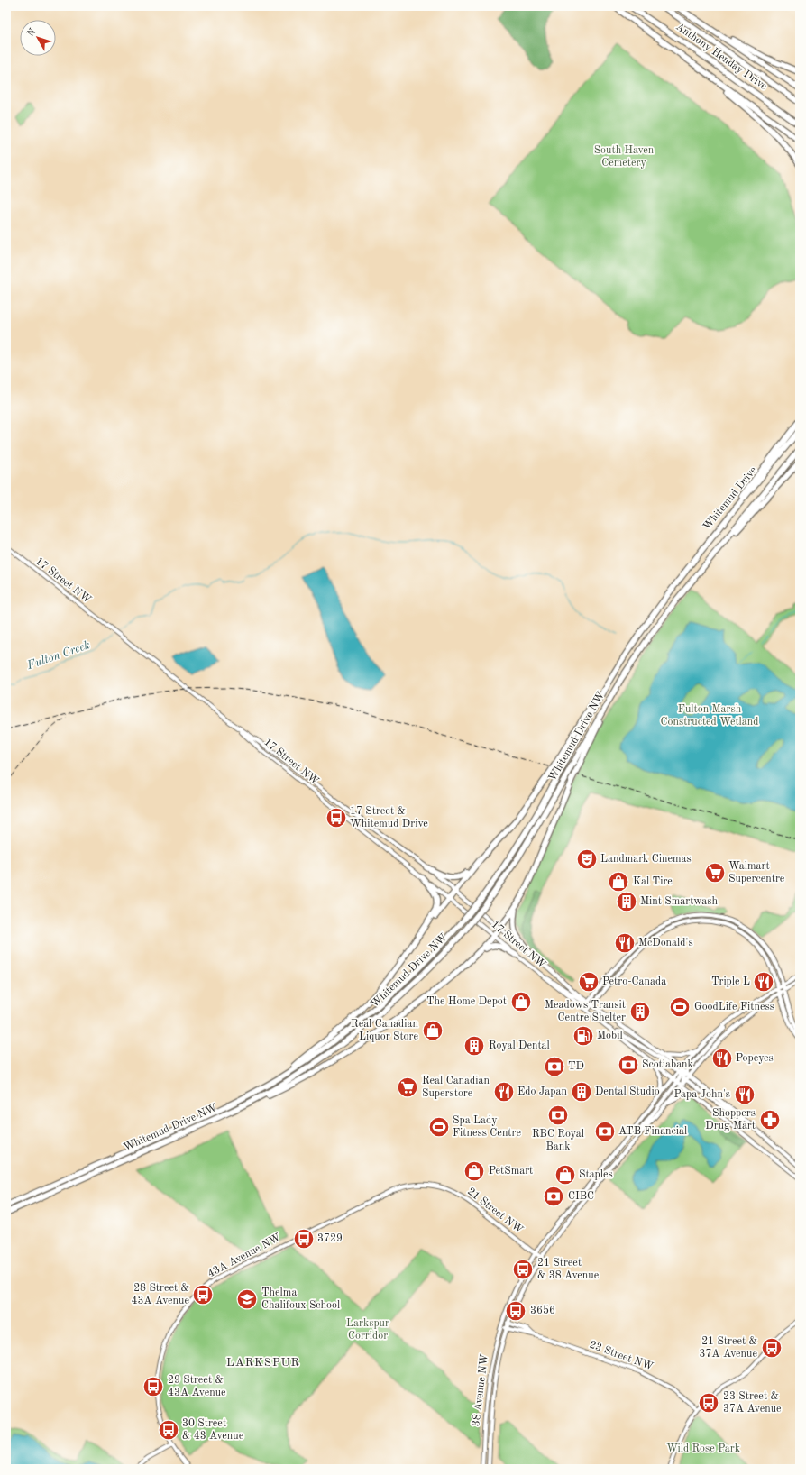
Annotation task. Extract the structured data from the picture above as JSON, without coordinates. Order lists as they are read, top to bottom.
{
  "streets": {
    "highway": ["Anthony Henday Drive", "Whitemud Drive", "Whitemud Drive NW"],
    "main road": [
      "17 Street NW",
      "21 Street NW",
      "43A Avenue NW",
      "23 Street NW",
      "38 Avenue NW"
    ]
  },
  "crossings": [
    ["Whitemud Drive", "Whitemud Drive NW"],
    ["17 Street NW", "38 Avenue NW"],
    ["21 Street NW", "43A Avenue NW"],
    ["21 Street NW", "38 Avenue NW"],
    ["23 Street NW", "38 Avenue NW"]
  ],
  "districts": ["LARKSPUR"],
  "water": ["Fulton Creek"],
  "parks": [
    "South Haven Cemetery",
    "Fulton Marsh Constructed Wetland",
    "Larkspur Corridor",
    "Wild Rose Park"
  ],
  "places": {
    "bus stop": [
      "17 Street & Whitemud Drive",
      "3729",
      "21 Street & 38 Avenue",
      "28 Street & 43A Avenue",
      "3656",
      "21 Street & 37A Avenue",
      "29 Street & 43A Avenue",
      "23 Street & 37A Avenue",
      "30 Street & 43 Avenue"
    ],
    "theatre": ["Landmark Cinemas"],
    "supermarket": ["Walmart Supercentre", "Petro-Canada", "Real Canadian Superstore"],
    "shop": [
      "Kal Tire",
      "The Home Depot",
      "Real Canadian Liquor Store",
      "PetSmart",
      "Staples"
    ],
    "building": [
      "Mint Smartwash",
      "Meadows Transit Centre Shelter",
      "Royal Dental",
      "Dental Studio"
    ],
    "restaurant": [
      "McDonald's",
      "Triple L",
      "Popeyes",
      "Edo Japan",
      "Papa John's"
    ],
    "sports": ["GoodLife Fitness", "Spa Lady Fitness Centre"],
    "fuel station": ["Mobil"],
    "bank": [
      "Scotiabank",
      "TD",
      "RBC Royal Bank",
      "ATB Financial",
      "CIBC"
    ],
    "pharmacy": ["Shoppers Drug Mart"],
    "school or university": ["Thelma Chalifoux School"]
  },
  "north": "top left"
}
